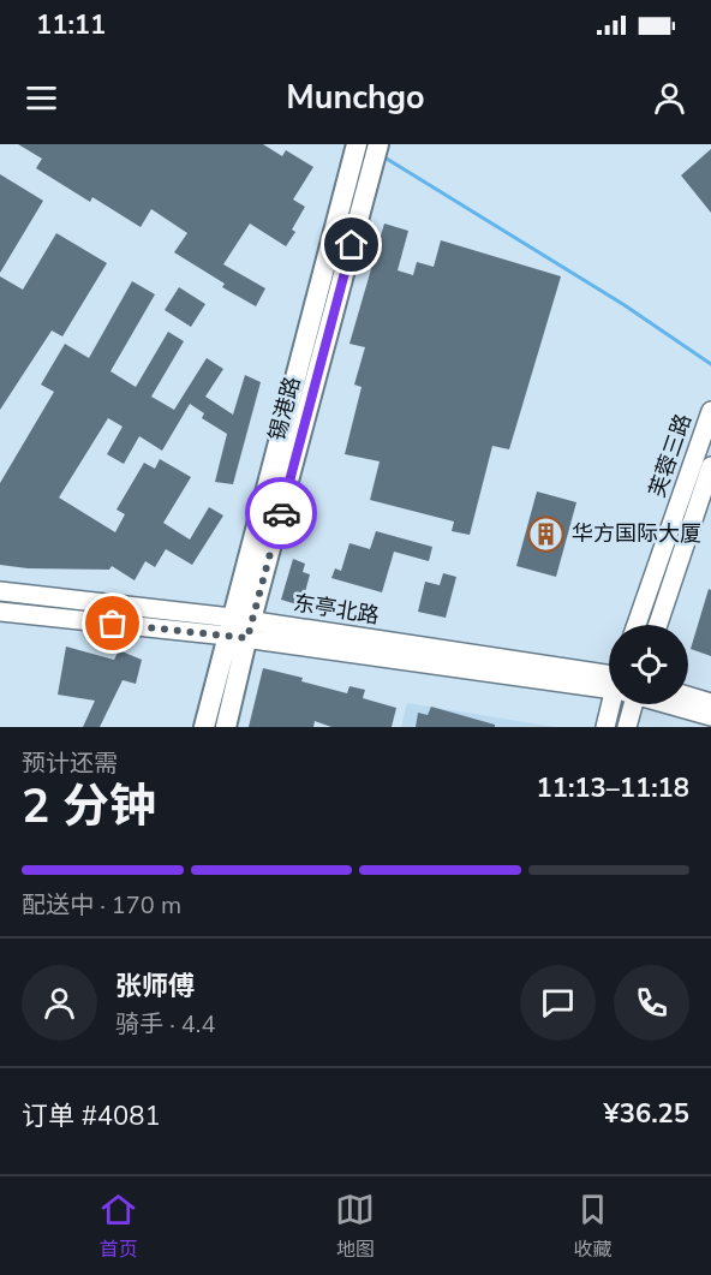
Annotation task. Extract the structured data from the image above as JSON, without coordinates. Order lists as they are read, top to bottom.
{
  "streets": {
    "main road": ["锡港路", "芙蓉三路", "东亭北路"]
  },
  "crossings": [
    ["锡港路", "东亭北路"]
  ],
  "places": {
    "building": ["华方国际大厦"]
  },
  "page": {
    "status": "11:11",
    "header": "Munchgo",
    "heading": ["2 分钟", "预计还需", "11:13–11:18"],
    "panel": [
      "张师傅",
      "骑手 · 4.4",
      "订单 #4081",
      "¥36.25"
    ],
    "bar": "配送中 · 170 m",
    "tabs": ["首页", "地图", "收藏"]
  }
}
